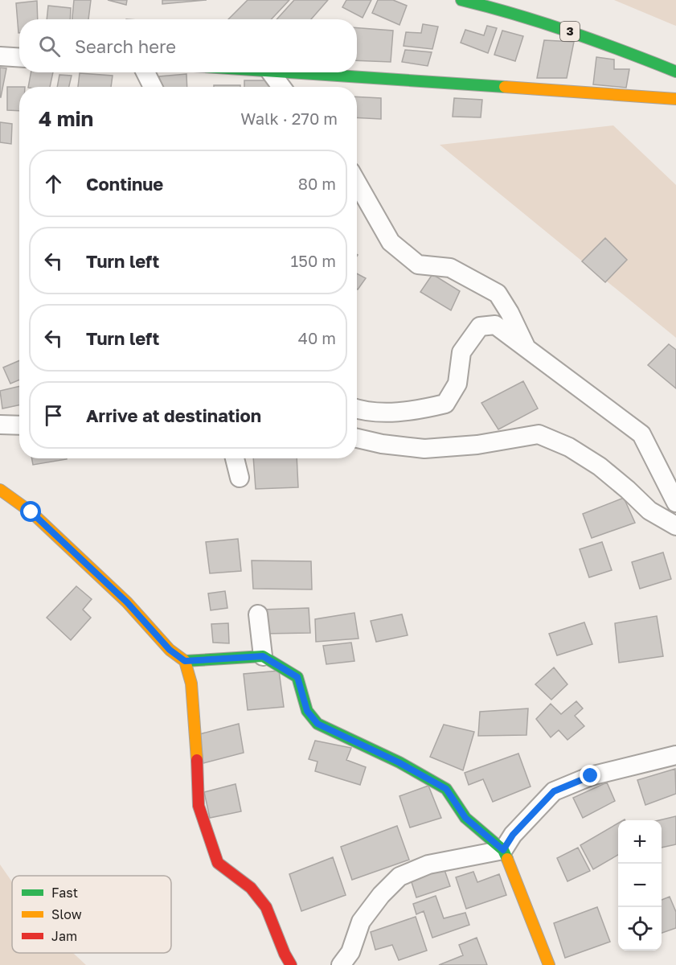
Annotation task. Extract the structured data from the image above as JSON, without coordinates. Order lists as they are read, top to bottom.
{
  "streets": {
    "street": ["3"]
  },
  "legend": ["Fast", "Slow", "Jam"],
  "page": {
    "search": "Search here",
    "heading": ["4 min", "Walk · 270 m"],
    "list": [
      ["Continue", "80 m"],
      ["Turn left", "150 m"],
      ["Turn left", "40 m"],
      "Arrive at destination"
    ],
    "map_buttons": ["+", "−"]
  }
}
